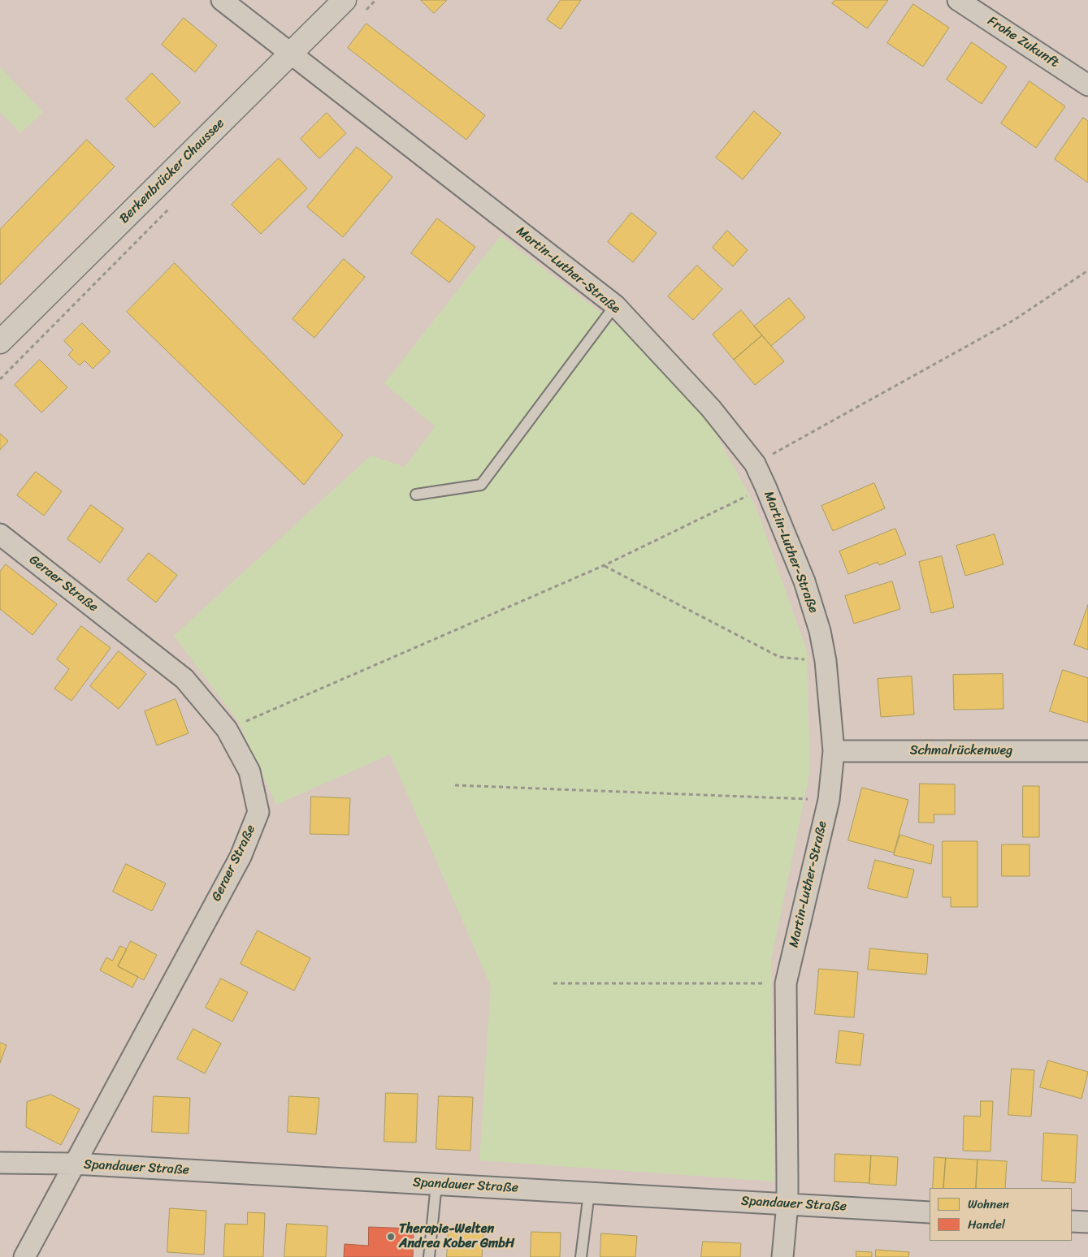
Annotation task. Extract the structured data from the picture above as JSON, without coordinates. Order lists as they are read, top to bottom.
{
  "streets": {
    "main road": ["Berkenbrücker Chaussee"],
    "street": [
      "Frohe Zukunft",
      "Martin-Luther-Straße",
      "Geraer Straße",
      "Schmalrückenweg",
      "Spandauer Straße"
    ]
  },
  "crossings": [
    ["Berkenbrücker Chaussee", "Martin-Luther-Straße"],
    ["Martin-Luther-Straße", "Schmalrückenweg"],
    ["Martin-Luther-Straße", "Spandauer Straße"],
    ["Geraer Straße", "Spandauer Straße"]
  ],
  "places": ["Therapie-Welten Andrea Kober GmbH"],
  "legend": ["Wohnen", "Handel"]
}
